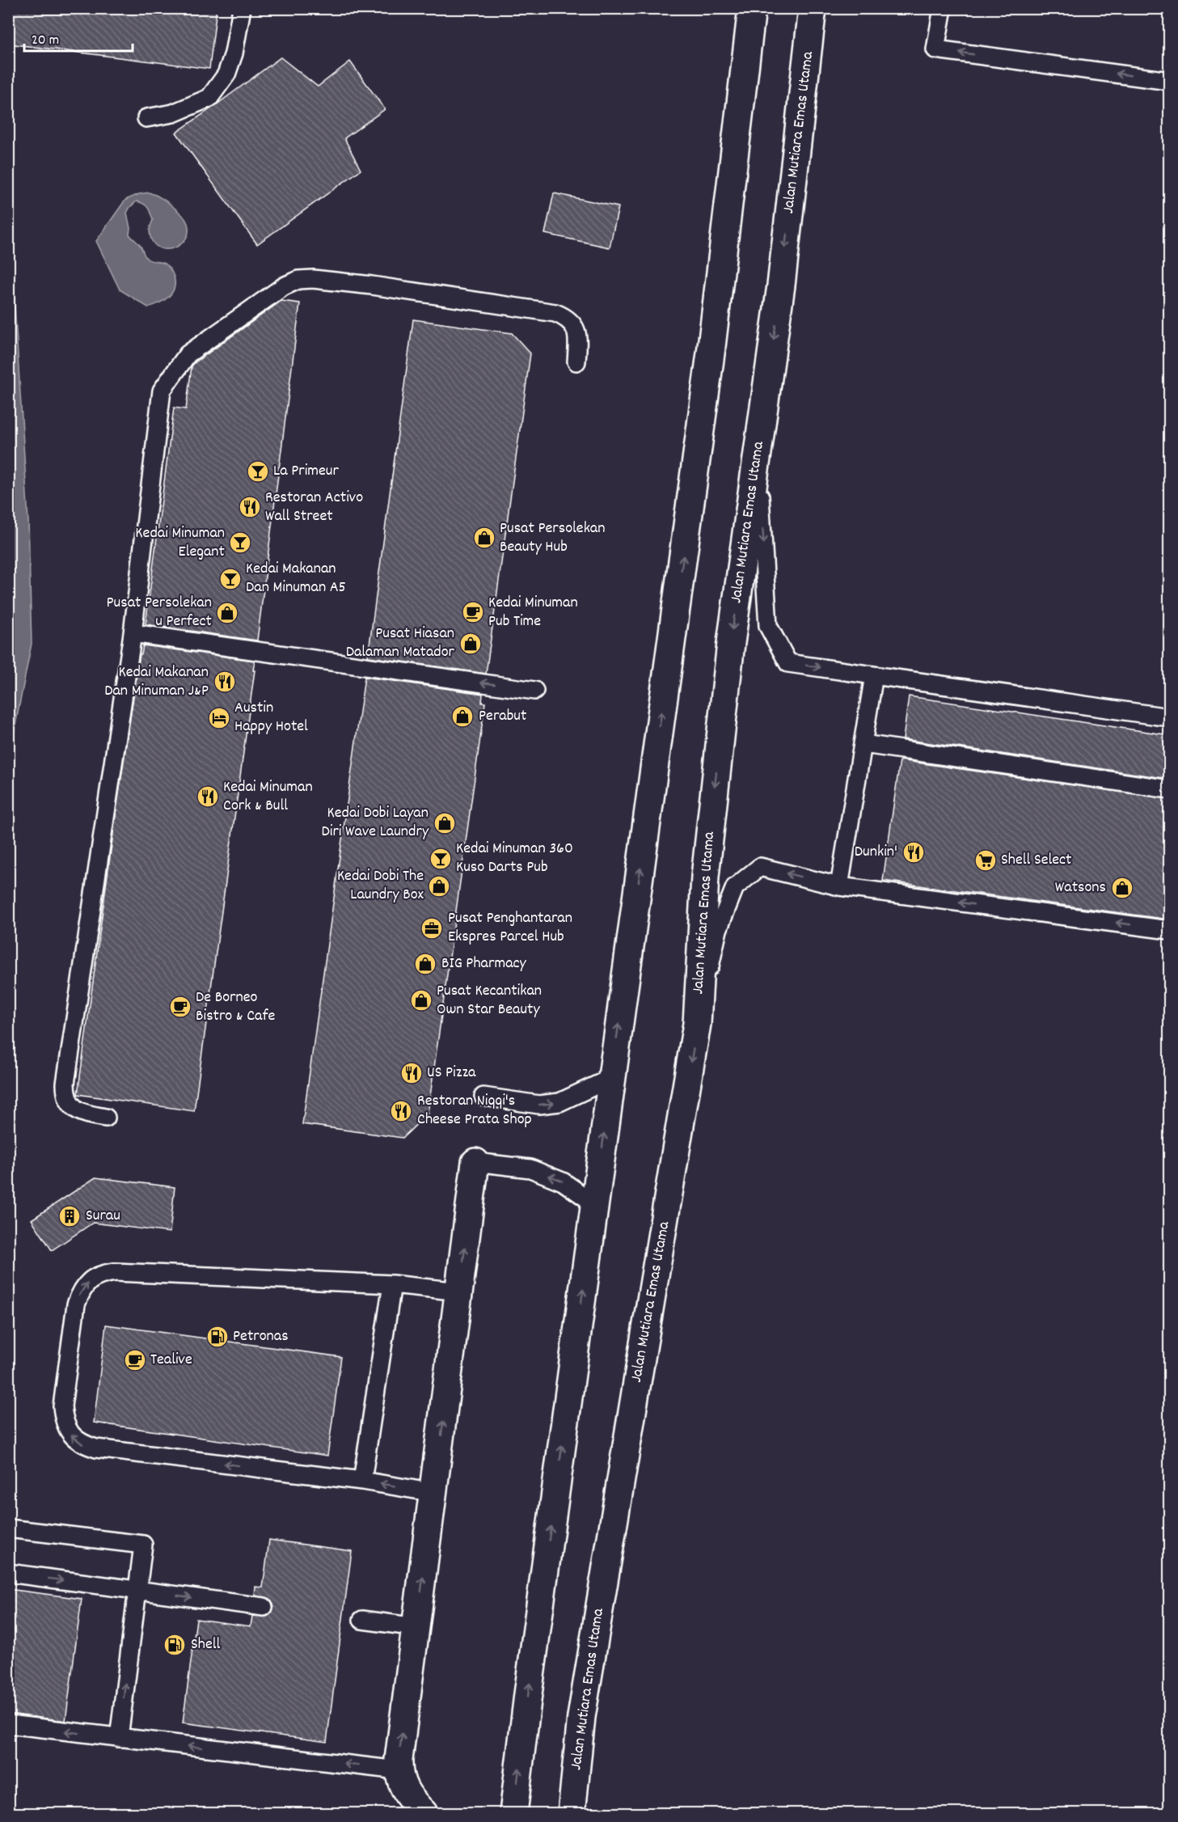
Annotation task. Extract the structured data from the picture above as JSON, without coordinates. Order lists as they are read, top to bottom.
{
  "streets": {
    "main road": ["Jalan Mutiara Emas Utama"]
  },
  "places": {
    "bar": [
      "La Primeur",
      "Kedai Minuman Elegant",
      "Kedai Makanan Dan Minuman A5",
      "Kedai Minuman 360 Kuso Darts Pub"
    ],
    "restaurant": [
      "Restoran Activo Wall Street",
      "Kedai Makanan Dan Minuman J&P",
      "Kedai Minuman Cork & Bull",
      "Dunkin'",
      "US Pizza",
      "Restoran Niqqi's Cheese Prata Shop"
    ],
    "shop": [
      "Pusat Persolekan Beauty Hub",
      "Pusat Persolekan u Perfect",
      "Pusat Hiasan Dalaman Matador",
      "Perabut",
      "Kedai Dobi Layan Diri Wave Laundry",
      "Kedai Dobi The Laundry Box",
      "Watsons",
      "BIG Pharmacy",
      "Pusat Kecantikan Own Star Beauty"
    ],
    "cafe": ["Kedai Minuman Pub Time", "De Borneo Bistro & Cafe", "Tealive"],
    "hotel": ["Austin Happy Hotel"],
    "supermarket": ["Shell Select"],
    "office": ["Pusat Penghantaran Ekspres Parcel Hub"],
    "building": ["Surau"],
    "fuel station": ["Petronas", "Shell"]
  },
  "scale_bar": "20 m"
}
